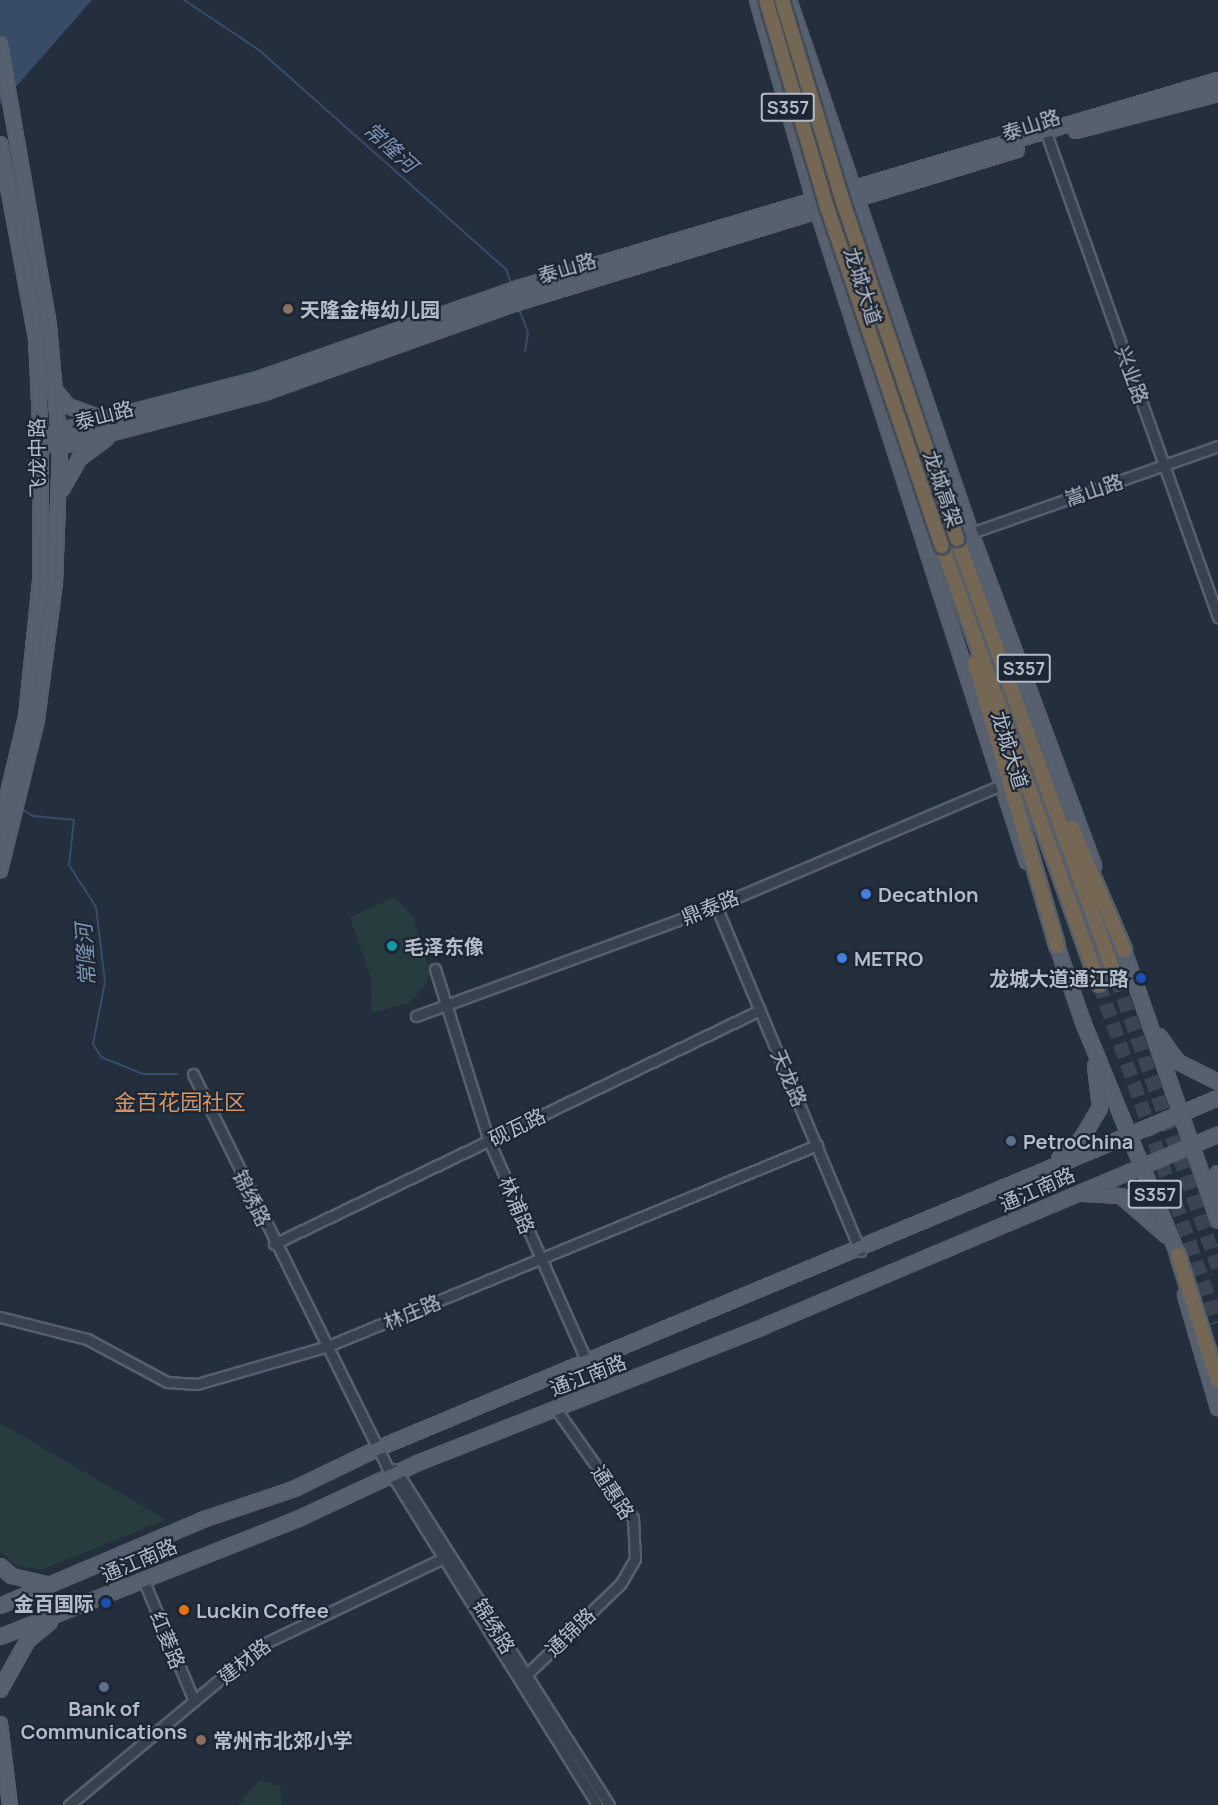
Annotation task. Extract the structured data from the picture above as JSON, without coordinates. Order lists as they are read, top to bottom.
{
  "streets": {
    "highway": ["龙城高架"],
    "main road": [
      "S357",
      "泰山路",
      "龙城大道",
      "飞龙中路",
      "通江南路"
    ],
    "street": [
      "兴业路",
      "嵩山路",
      "鼎泰路",
      "天龙路",
      "砚瓦路",
      "锦绣路",
      "林浦路",
      "林庄路",
      "通惠路",
      "通锦路",
      "红菱路",
      "建材路"
    ]
  },
  "crossings": [
    ["S357", "龙城大道"],
    ["S357", "通江南路"],
    ["泰山路", "龙城大道"],
    ["泰山路", "兴业路"],
    ["泰山路", "飞龙中路"],
    ["龙城大道", "嵩山路"],
    ["龙城大道", "鼎泰路"],
    ["龙城大道", "通江南路"],
    ["兴业路", "嵩山路"],
    ["鼎泰路", "天龙路"],
    ["鼎泰路", "林浦路"],
    ["天龙路", "砚瓦路"],
    ["天龙路", "通江南路"],
    ["天龙路", "林庄路"],
    ["砚瓦路", "锦绣路"],
    ["砚瓦路", "林浦路"],
    ["通江南路", "锦绣路"],
    ["通江南路", "林浦路"],
    ["通江南路", "通惠路"],
    ["通江南路", "红菱路"],
    ["锦绣路", "林庄路"],
    ["锦绣路", "通锦路"],
    ["锦绣路", "建材路"],
    ["林浦路", "林庄路"],
    ["通惠路", "通锦路"],
    ["红菱路", "建材路"]
  ],
  "districts": ["金百花园社区"],
  "water": ["常隆河"],
  "places": [
    "天隆金梅幼儿园",
    "Decathlon",
    "毛泽东像",
    "METRO",
    "龙城大道通江路",
    "PetroChina",
    "金百国际",
    "Luckin Coffee",
    "Bank of Communications",
    "常州市北郊小学"
  ]
}
